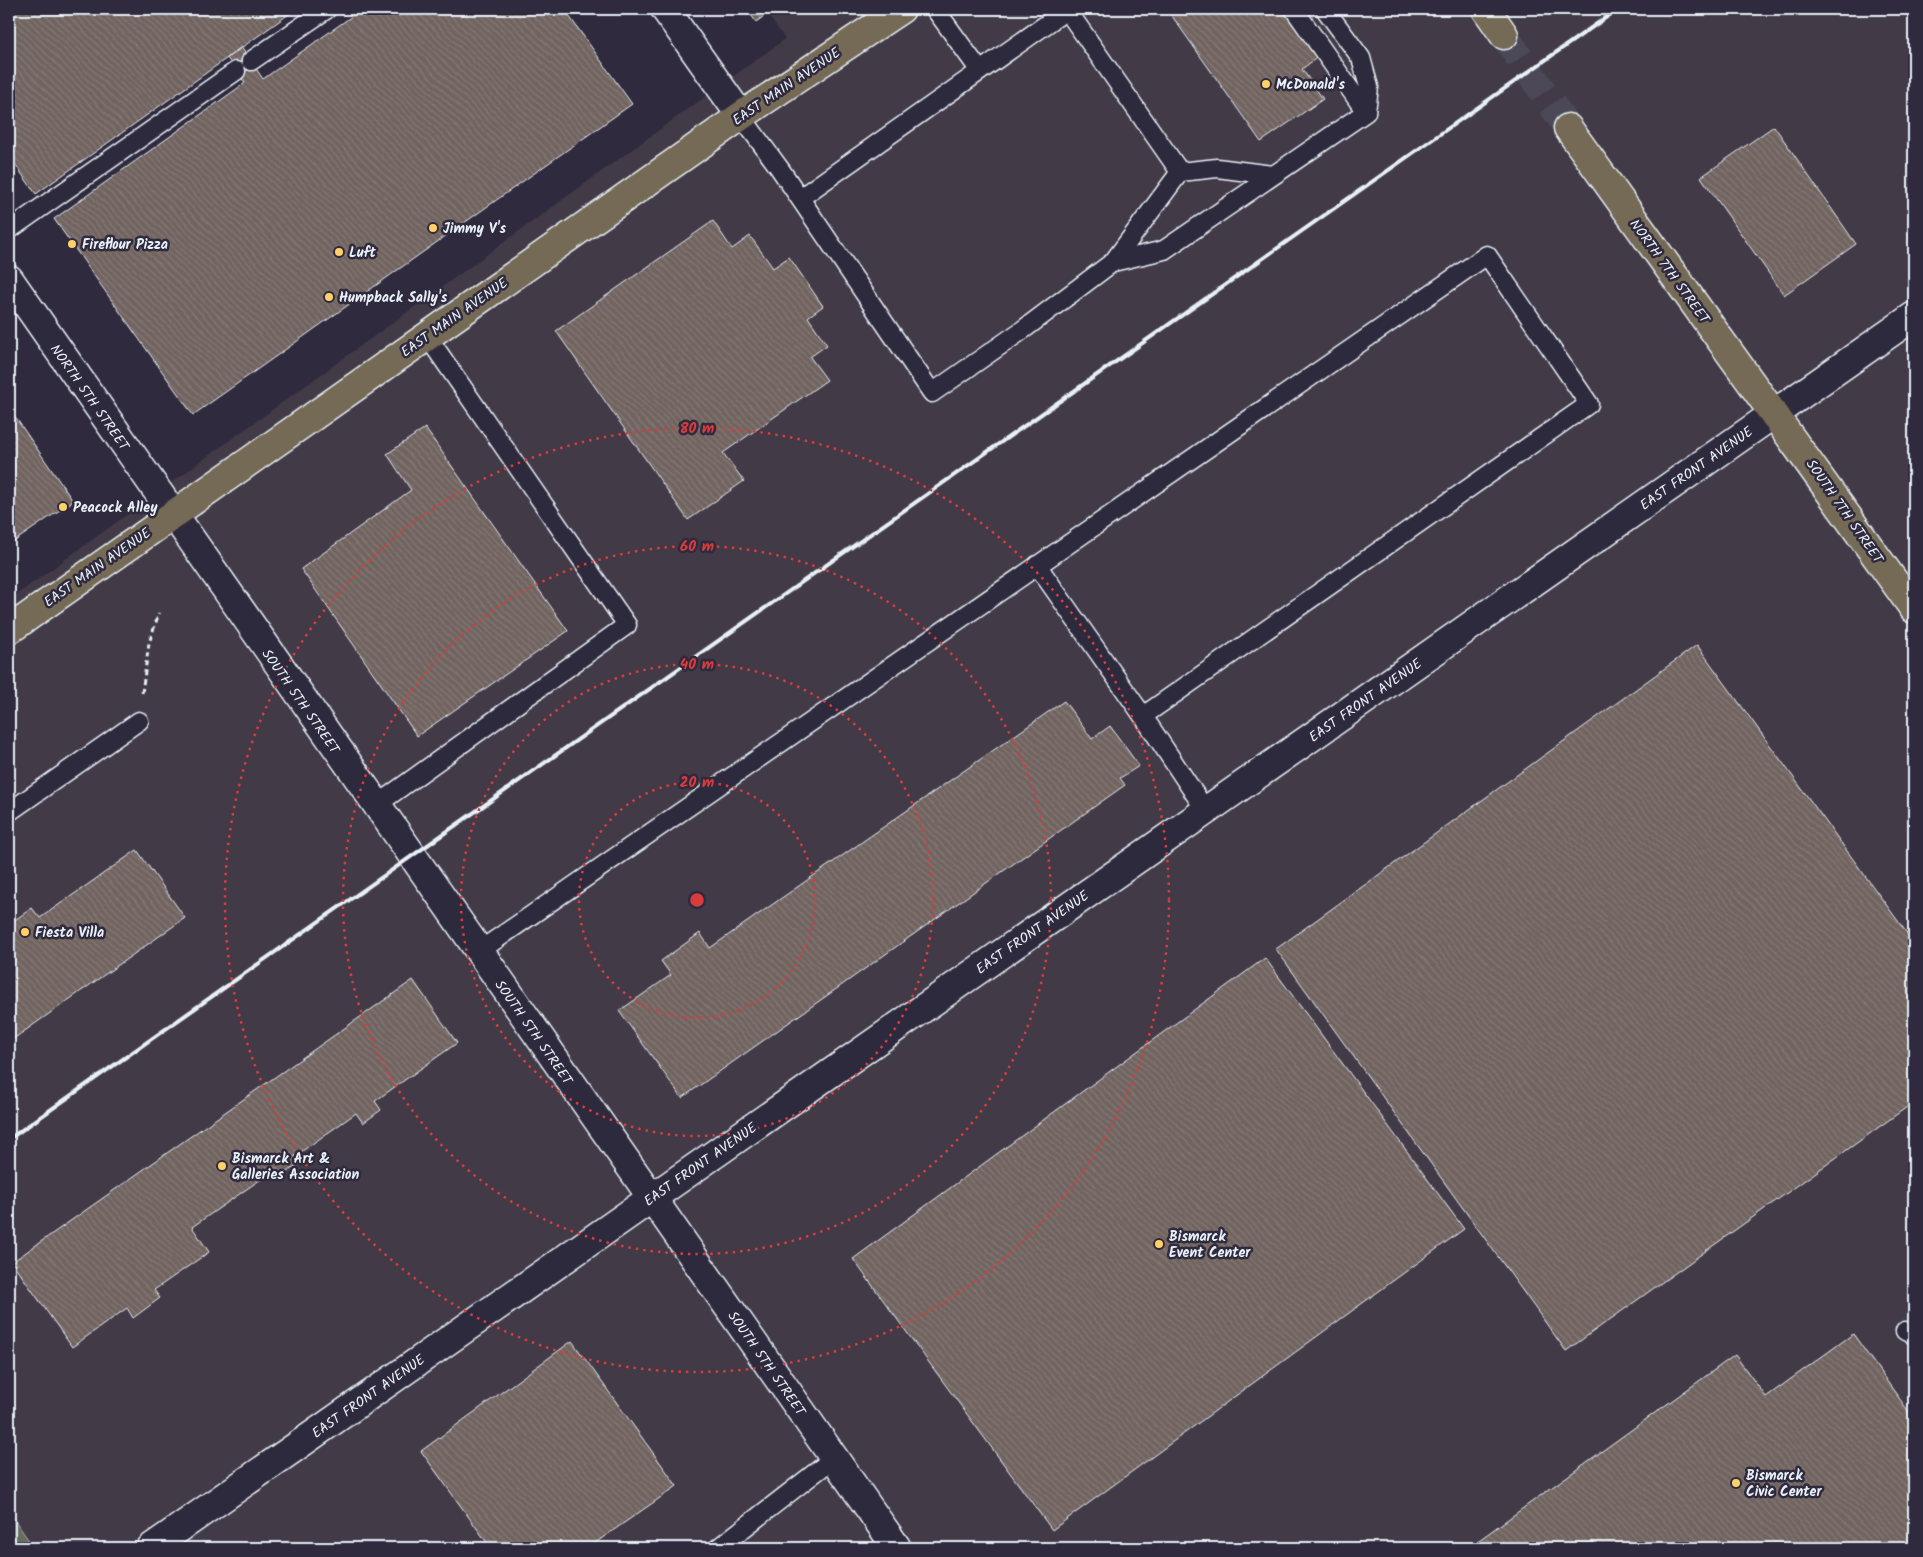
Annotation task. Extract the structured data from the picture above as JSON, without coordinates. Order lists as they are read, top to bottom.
{
  "streets": {
    "main road": ["EAST MAIN AVENUE", "NORTH 7TH STREET", "SOUTH 7TH STREET"],
    "street": ["NORTH 5TH STREET", "EAST FRONT AVENUE", "SOUTH 5TH STREET"]
  },
  "crossings": [
    ["EAST MAIN AVENUE", "NORTH 5TH STREET"],
    ["EAST MAIN AVENUE", "SOUTH 5TH STREET"],
    ["NORTH 7TH STREET", "EAST FRONT AVENUE"],
    ["NORTH 7TH STREET", "SOUTH 7TH STREET"],
    ["NORTH 5TH STREET", "SOUTH 5TH STREET"],
    ["EAST FRONT AVENUE", "SOUTH 7TH STREET"],
    ["EAST FRONT AVENUE", "SOUTH 5TH STREET"]
  ],
  "places": [
    "McDonald's",
    "Jimmy V's",
    "Fireflour Pizza",
    "Luft",
    "Humpback Sally's",
    "Peacock Alley",
    "Fiesta Villa",
    "Bismarck Art & Galleries Association",
    "Bismarck Event Center",
    "Bismarck Civic Center"
  ],
  "rings": [
    "80 m",
    "60 m",
    "40 m",
    "20 m"
  ]
}
